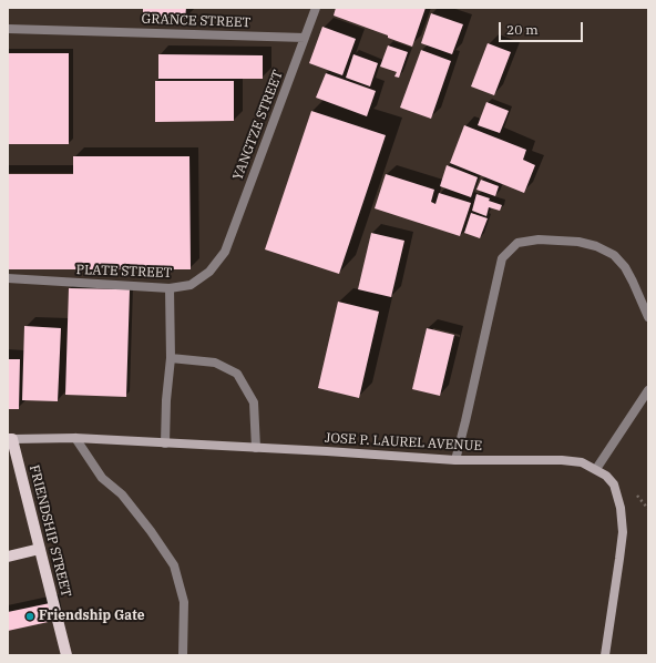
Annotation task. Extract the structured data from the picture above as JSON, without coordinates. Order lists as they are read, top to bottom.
{
  "streets": {
    "main road": ["FRIENDSHIP STREET"],
    "street": [
      "GRANCE STREET",
      "YANGTZE STREET",
      "PLATE STREET",
      "JOSE P. LAUREL AVENUE"
    ]
  },
  "crossings": [
    ["GRANCE STREET", "YANGTZE STREET"],
    ["YANGTZE STREET", "PLATE STREET"],
    ["JOSE P. LAUREL AVENUE", "FRIENDSHIP STREET"]
  ],
  "places": ["Friendship Gate"],
  "scale_bar": "20 m"
}
